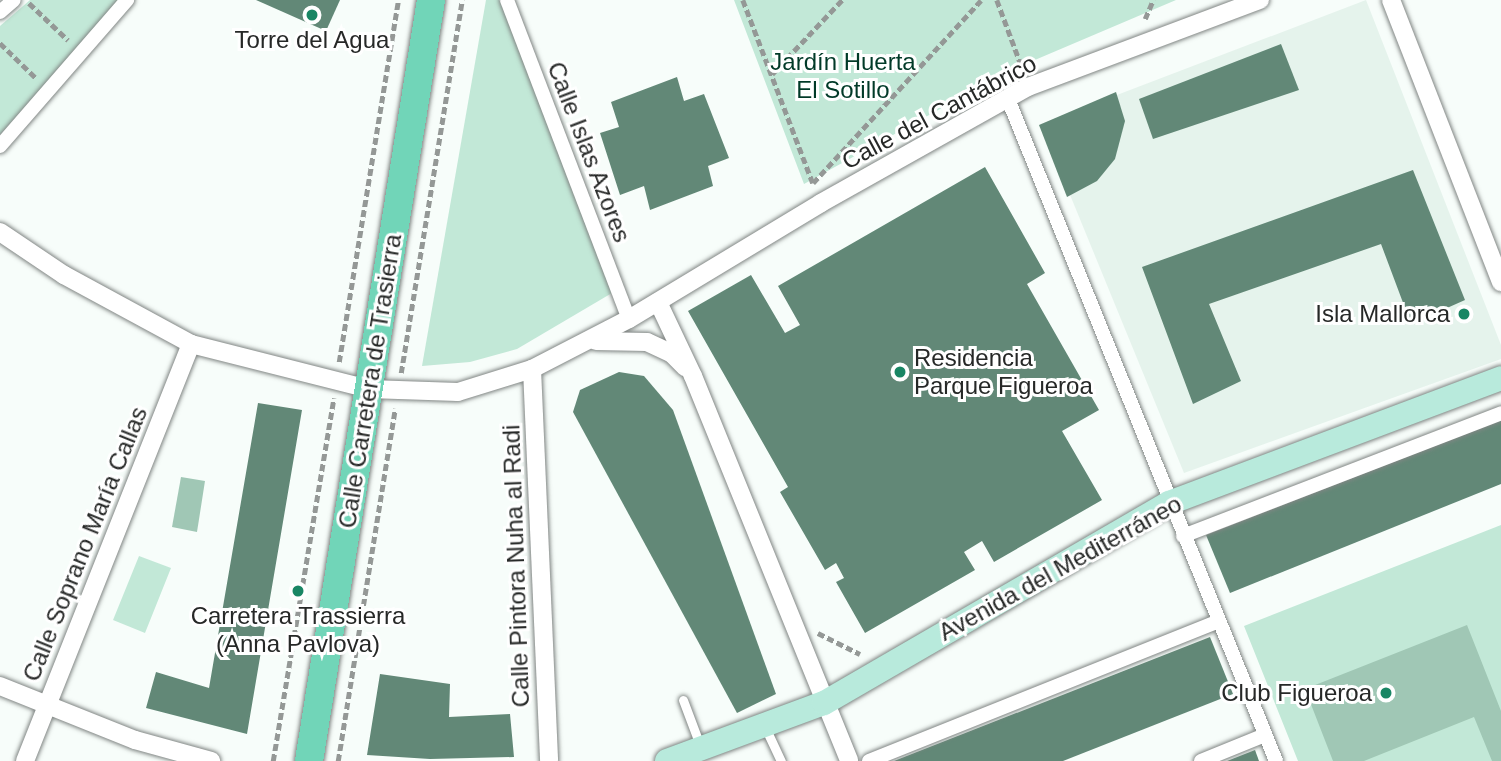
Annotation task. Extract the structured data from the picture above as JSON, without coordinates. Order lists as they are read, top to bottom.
{
  "streets": {
    "main road": ["Calle Carretera de Trasierra", "Avenida del Mediterráneo"],
    "street": [
      "Calle del Cantábrico",
      "Calle Islas Azores",
      "Calle Soprano María Callas",
      "Calle Pintora Nuha al Radi"
    ]
  },
  "crossings": [
    ["Calle del Cantábrico", "Calle Islas Azores"],
    ["Calle del Cantábrico", "Calle Carretera de Trasierra"],
    ["Calle del Cantábrico", "Calle Soprano María Callas"],
    ["Calle del Cantábrico", "Calle Pintora Nuha al Radi"]
  ],
  "parks": ["Jardín Huerta El Sotillo"],
  "places": [
    "Torre del Agua",
    "Isla Mallorca",
    "Residencia Parque Figueroa",
    "Carretera Trassierra (Anna Pavlova)",
    "Club Figueroa"
  ]
}
